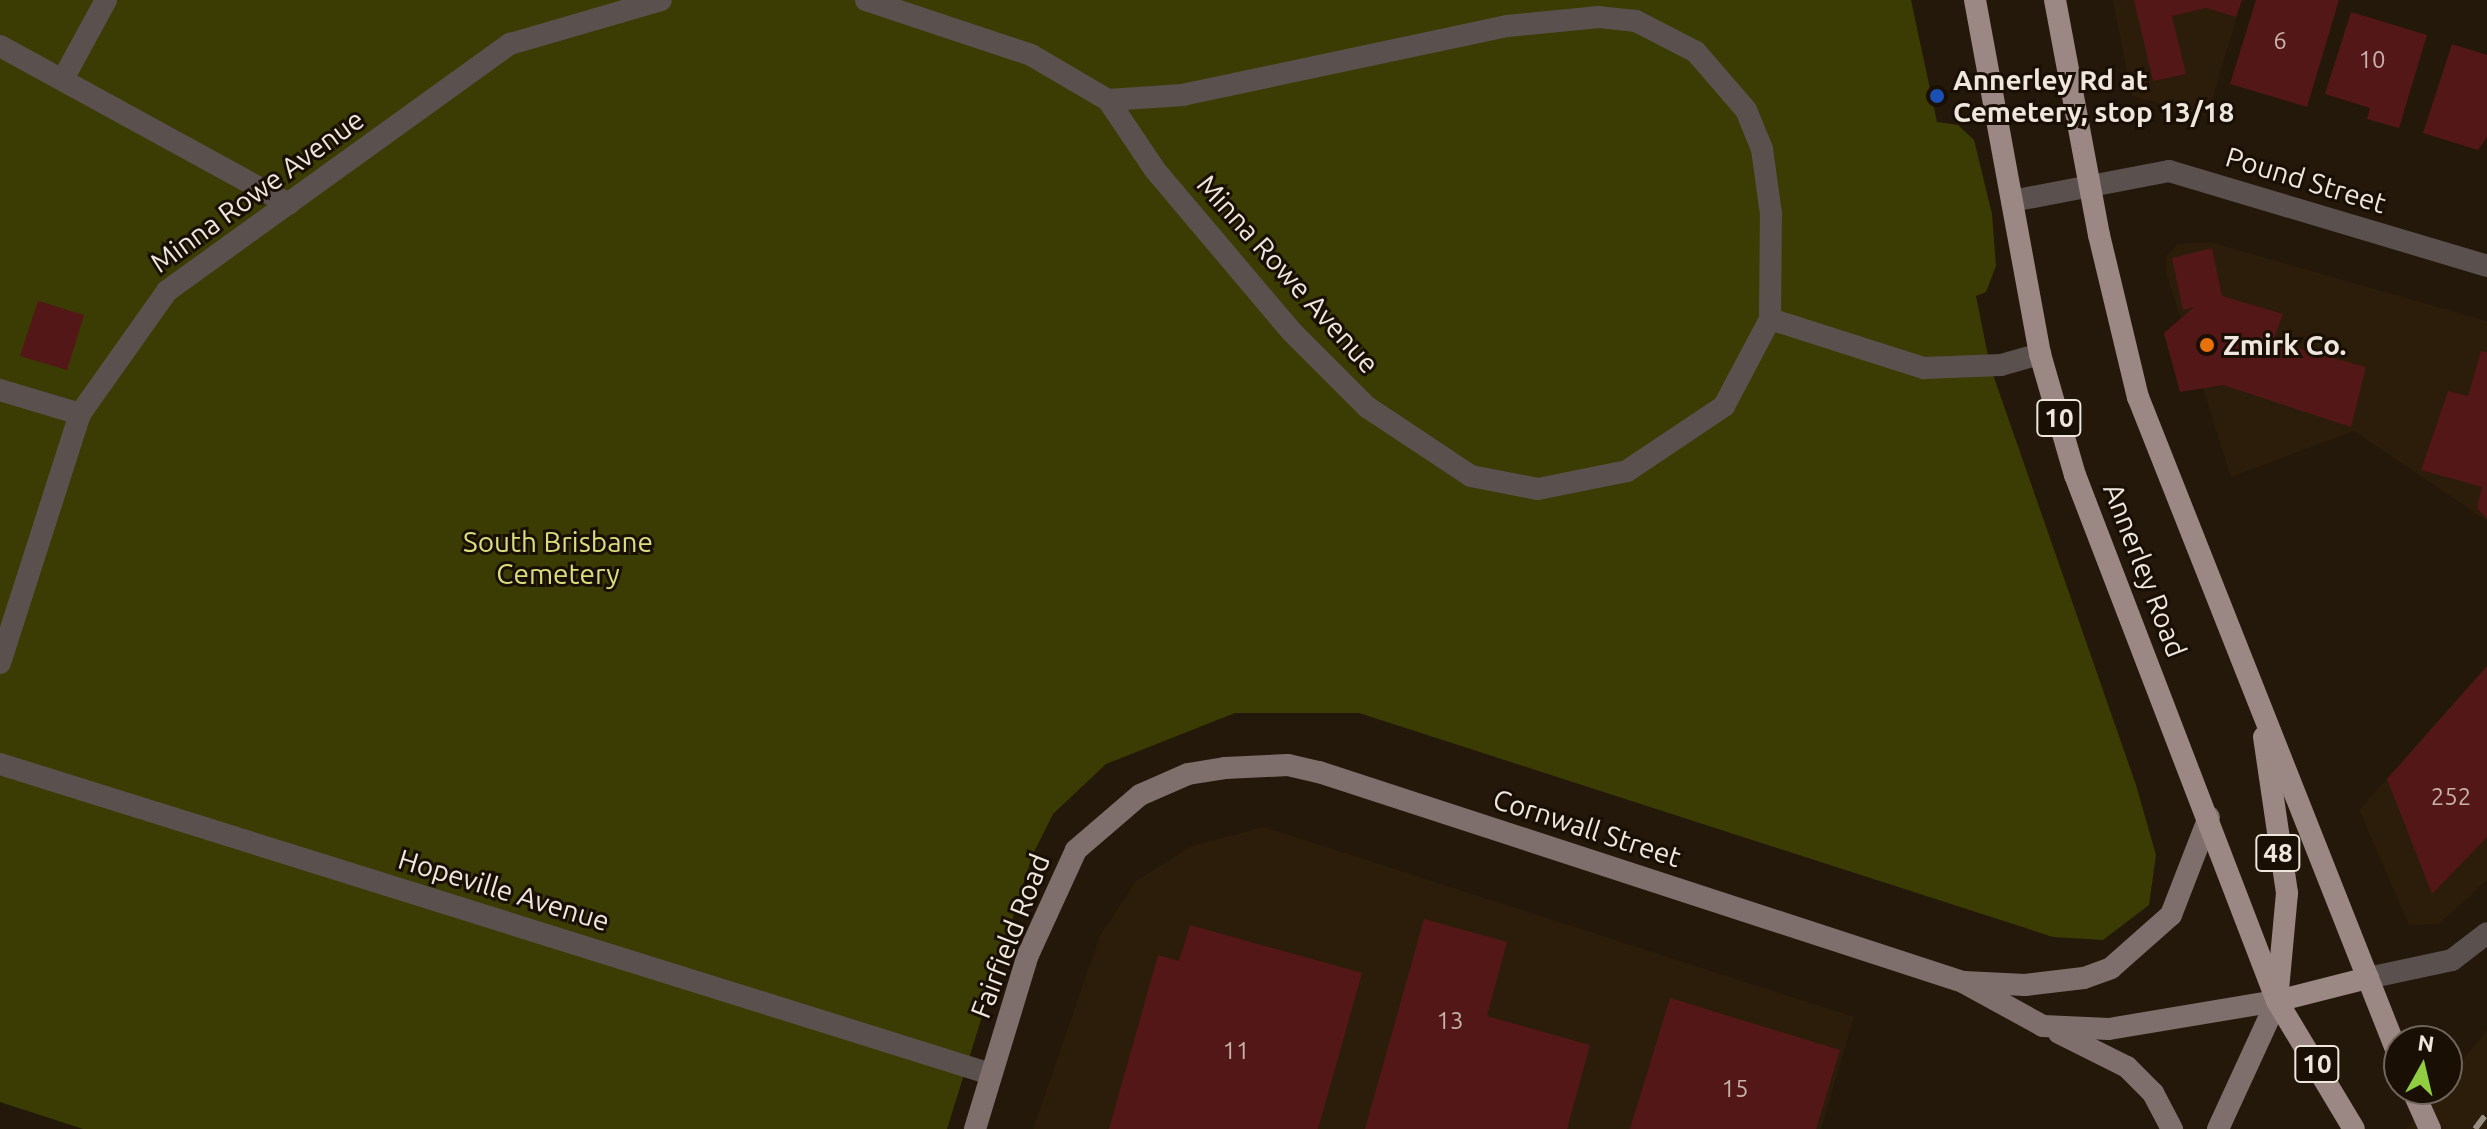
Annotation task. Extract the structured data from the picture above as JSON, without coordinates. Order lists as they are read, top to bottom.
{
  "streets": {
    "main road": [
      "10",
      "Annerley Road",
      "Cornwall Street",
      "48",
      "Fairfield Road"
    ],
    "street": ["Pound Street", "Minna Rowe Avenue", "Hopeville Avenue"]
  },
  "crossings": [
    ["Pound Street", "Annerley Road"],
    ["Annerley Road", "Cornwall Street"],
    ["Annerley Road", "48"],
    ["Cornwall Street", "48"],
    ["Cornwall Street", "Fairfield Road"],
    ["Hopeville Avenue", "Fairfield Road"]
  ],
  "parks": ["South Brisbane Cemetery"],
  "places": ["Annerley Rd at Cemetery, stop 13/18", "Zmirk Co."],
  "house_numbers": [
    "6",
    "10",
    "252",
    "13",
    "11",
    "15"
  ],
  "north": "top"
}
